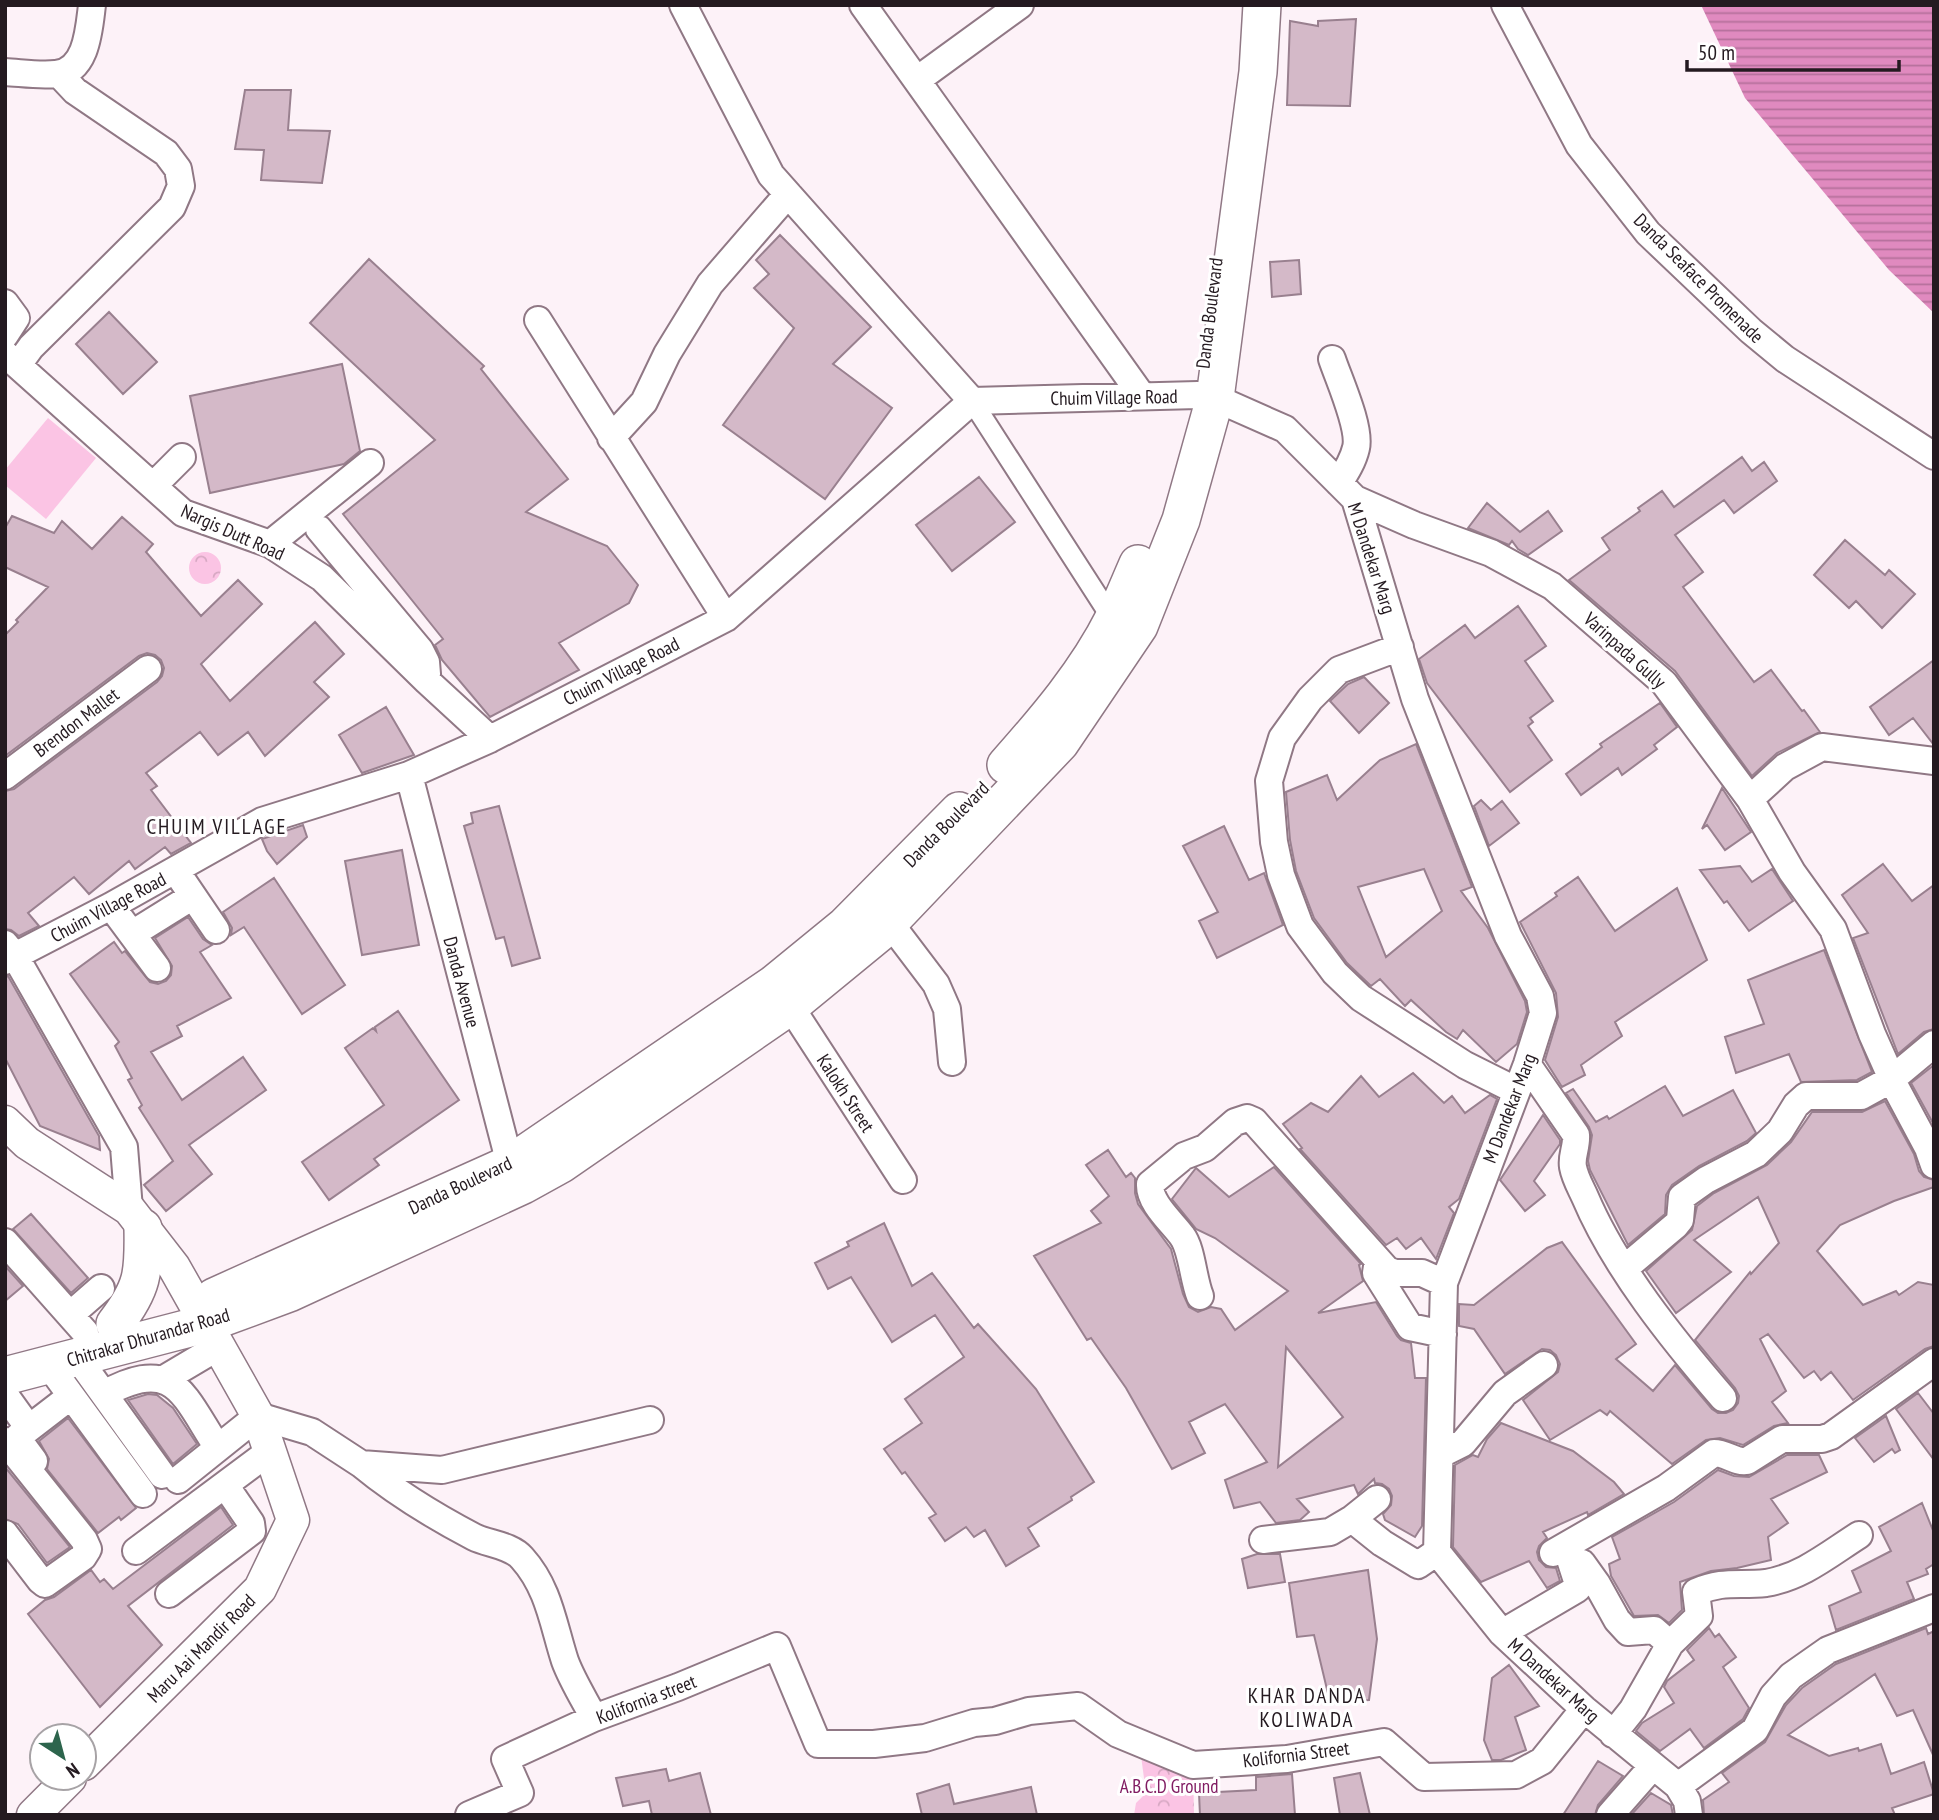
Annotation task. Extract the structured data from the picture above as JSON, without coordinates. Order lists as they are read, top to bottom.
{
  "streets": {
    "main road": ["Danda Boulevard", "Chitrakar Dhurandar Road"],
    "street": [
      "Danda Seaface Promenade",
      "Chuim Village Road",
      "Nargis Dutt Road",
      "M Dandekar Marg",
      "Varinpada Gully",
      "Brendon Mallet",
      "Danda Avenue",
      "Kalokh Street",
      "Maru Aai Mandir Road",
      "Kolifornia street",
      "Kolifornia Street"
    ]
  },
  "crossings": [
    ["Danda Boulevard", "Chuim Village Road"],
    ["Danda Boulevard", "M Dandekar Marg"],
    ["Danda Boulevard", "Kalokh Street"],
    ["Chuim Village Road", "Nargis Dutt Road"],
    ["Chuim Village Road", "M Dandekar Marg"],
    ["Chuim Village Road", "Danda Avenue"],
    ["Chuim Village Road", "Maru Aai Mandir Road"],
    ["M Dandekar Marg", "Varinpada Gully"],
    ["M Dandekar Marg", "Kolifornia Street"],
    ["Chitrakar Dhurandar Road", "Maru Aai Mandir Road"],
    ["Kolifornia street", "Kolifornia Street"]
  ],
  "districts": ["CHUIM VILLAGE", "KHAR DANDA KOLIWADA"],
  "parks": ["A.B.C.D Ground"],
  "scale_bar": "50 m",
  "north": "bottom right"
}
